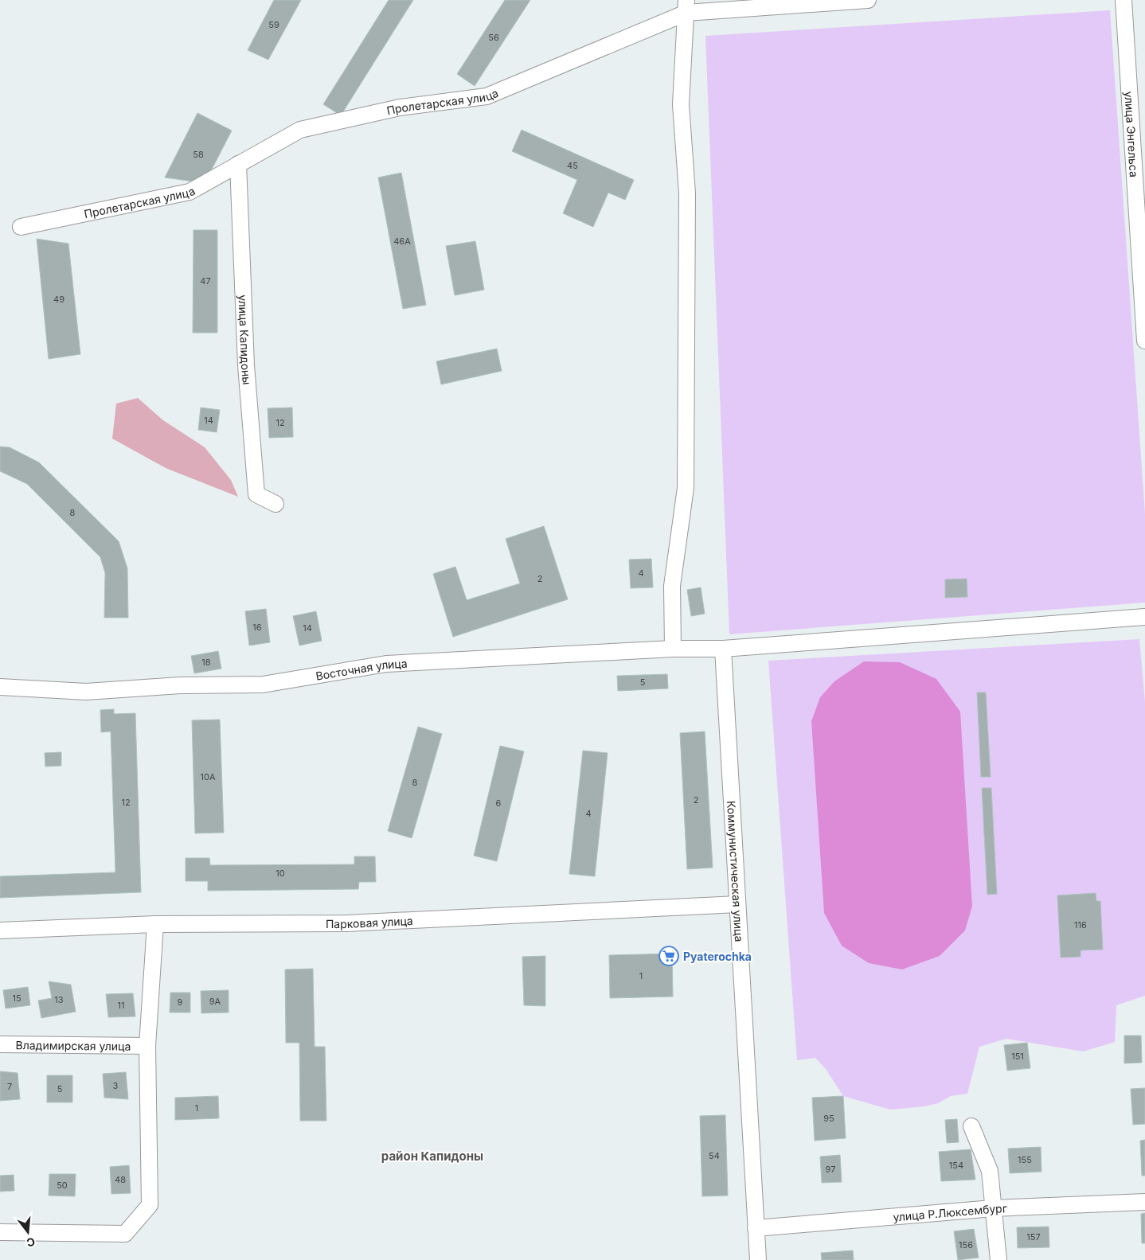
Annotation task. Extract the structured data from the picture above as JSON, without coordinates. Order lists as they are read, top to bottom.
{
  "streets": {
    "street": [
      "Пролетарская улица",
      "улица Энгельса",
      "улица Капидоны",
      "Восточная улица",
      "Коммунистическая улица",
      "Парковая улица",
      "Владимирская улица",
      "улица Р.Люксембург"
    ]
  },
  "crossings": [
    ["Пролетарская улица", "улица Капидоны"],
    ["Восточная улица", "Коммунистическая улица"],
    ["Коммунистическая улица", "Парковая улица"],
    ["Коммунистическая улица", "улица Р.Люксембург"]
  ],
  "districts": ["район Капидоны"],
  "places": {
    "supermarket": ["Pyaterochka"]
  },
  "house_numbers": [
    "59",
    "56",
    "58",
    "45",
    "46А",
    "47",
    "49",
    "14",
    "12",
    "8",
    "4",
    "2",
    "16",
    "14",
    "18",
    "5",
    "10А",
    "8",
    "2",
    "12",
    "6",
    "4",
    "10",
    "116",
    "1",
    "15",
    "13",
    "9А",
    "9",
    "11",
    "151",
    "3",
    "7",
    "5",
    "1",
    "95",
    "54",
    "155",
    "154",
    "97",
    "48",
    "50",
    "157",
    "156"
  ],
  "north": "bottom"
}
